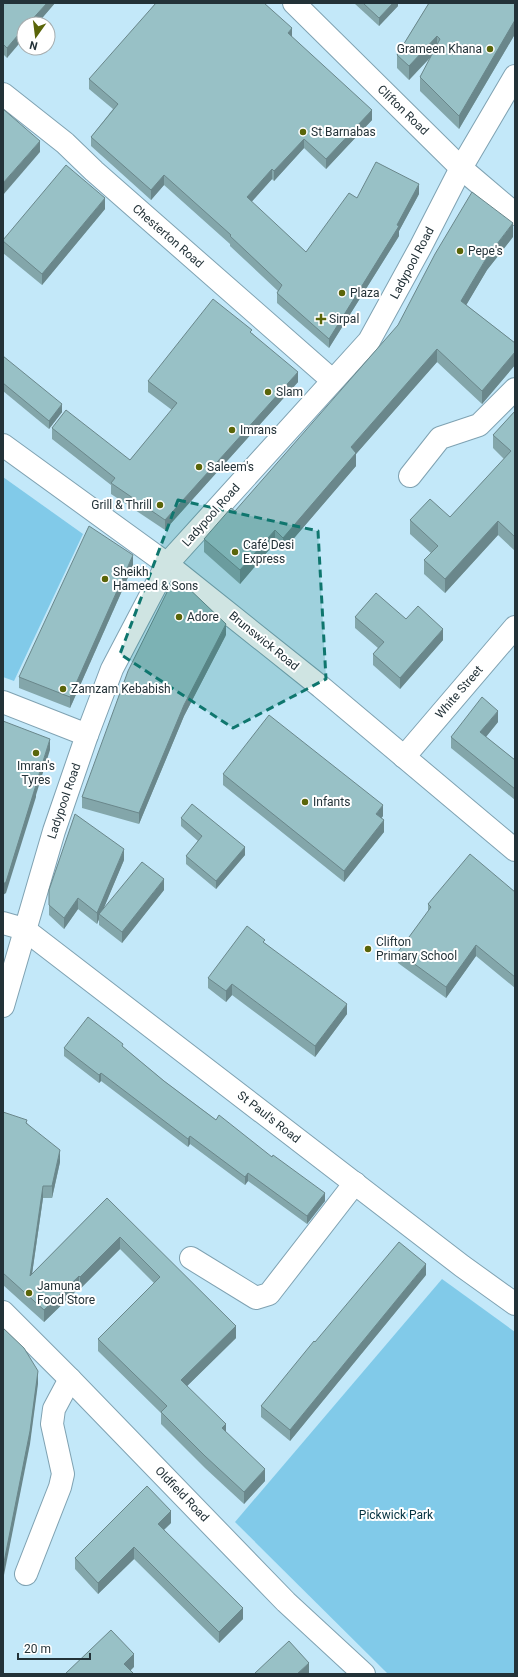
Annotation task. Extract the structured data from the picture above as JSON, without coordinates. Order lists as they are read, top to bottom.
{
  "streets": {
    "street": [
      "Clifton Road",
      "Chesterton Road",
      "Ladypool Road",
      "Brunswick Road",
      "White Street",
      "St Paul's Road",
      "Oldfield Road"
    ]
  },
  "crossings": [
    ["Clifton Road", "Ladypool Road"],
    ["Chesterton Road", "Ladypool Road"],
    ["Ladypool Road", "Brunswick Road"],
    ["Ladypool Road", "St Paul's Road"],
    ["Brunswick Road", "White Street"]
  ],
  "parks": ["Pickwick Park"],
  "places": {
    "other": [
      "Grameen Khana",
      "St Barnabas",
      "Pepe's",
      "Plaza",
      "Slam",
      "Imrans",
      "Saleem's",
      "Grill & Thrill",
      "Café Desi Express",
      "Sheikh Hameed & Sons",
      "Adore",
      "Zamzam Kebabish",
      "Imran's Tyres",
      "Infants",
      "Clifton Primary School",
      "Jamuna Food Store"
    ],
    "health": ["Sirpal"]
  },
  "scale_bar": "20 m",
  "north": "bottom"
}
